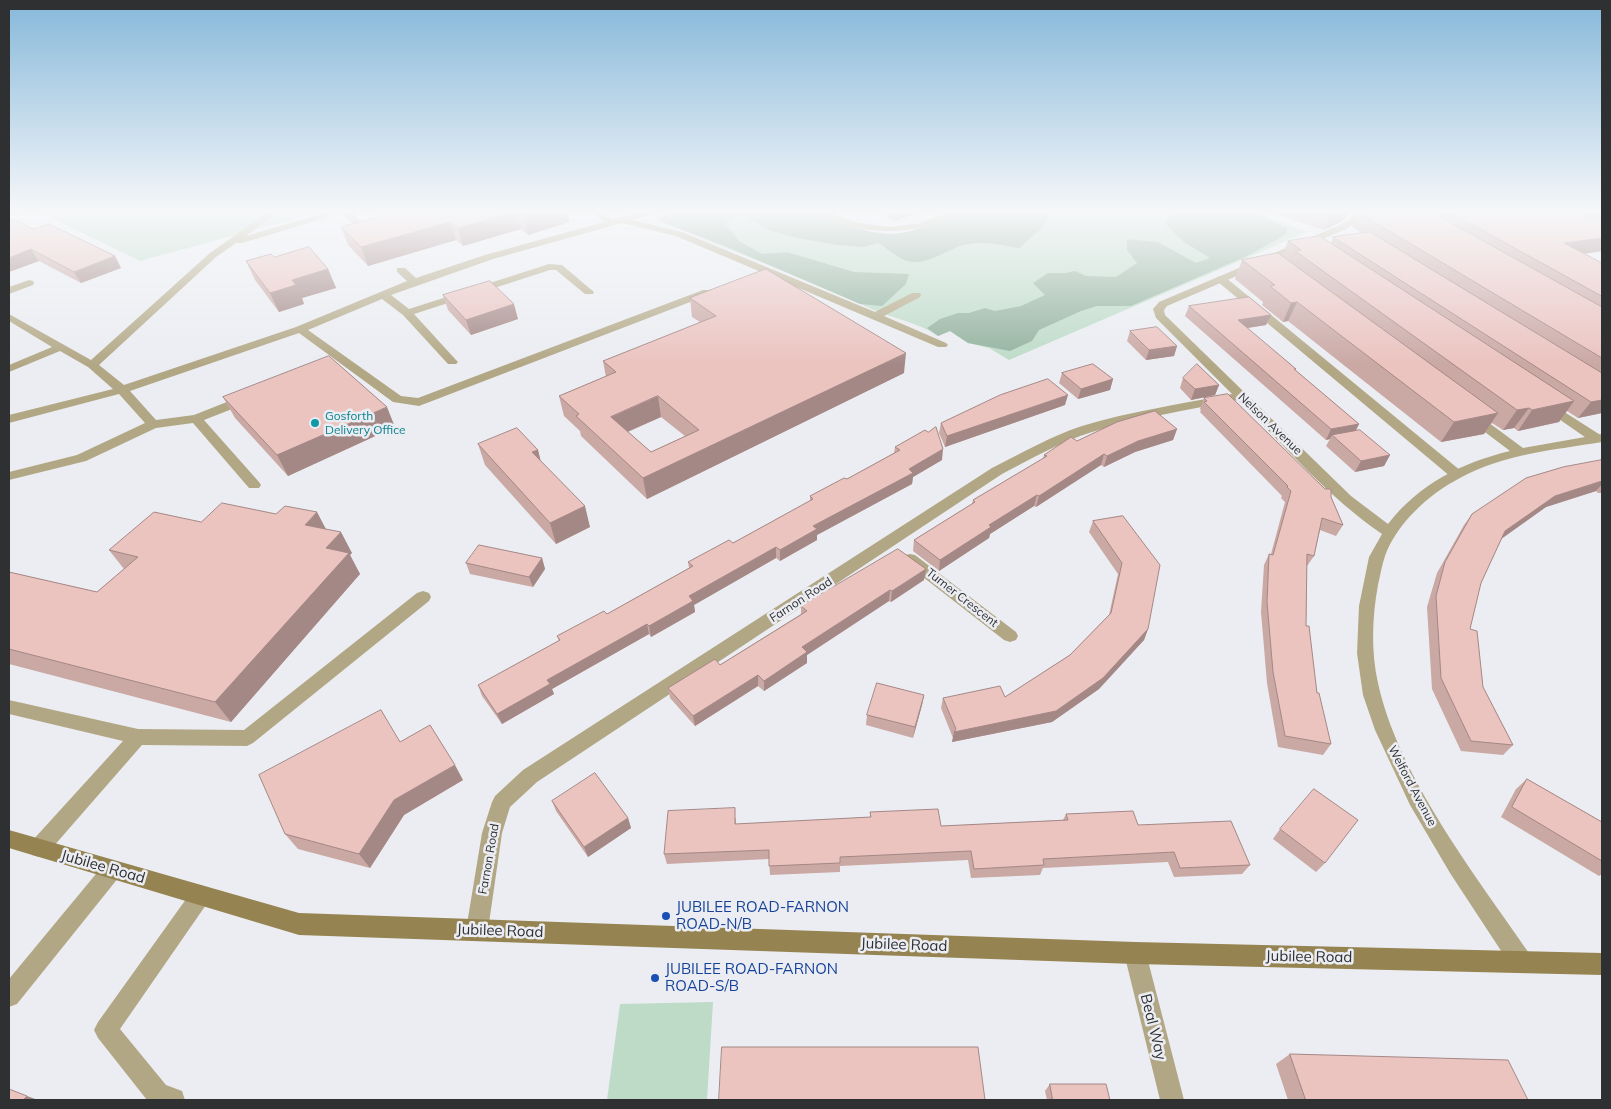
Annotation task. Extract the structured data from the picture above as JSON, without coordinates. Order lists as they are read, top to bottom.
{
  "streets": {
    "street": [
      "Nelson Avenue",
      "Turner Crescent",
      "Farnon Road",
      "Welford Avenue",
      "Jubilee Road",
      "Beal Way"
    ]
  },
  "crossings": [
    ["Nelson Avenue", "Farnon Road"],
    ["Nelson Avenue", "Welford Avenue"],
    ["Turner Crescent", "Farnon Road"],
    ["Farnon Road", "Jubilee Road"],
    ["Welford Avenue", "Jubilee Road"],
    ["Jubilee Road", "Beal Way"]
  ],
  "places": ["Gosforth Delivery Office", "JUBILEE ROAD-FARNON ROAD-N/B", "JUBILEE ROAD-FARNON ROAD-S/B"]
}
